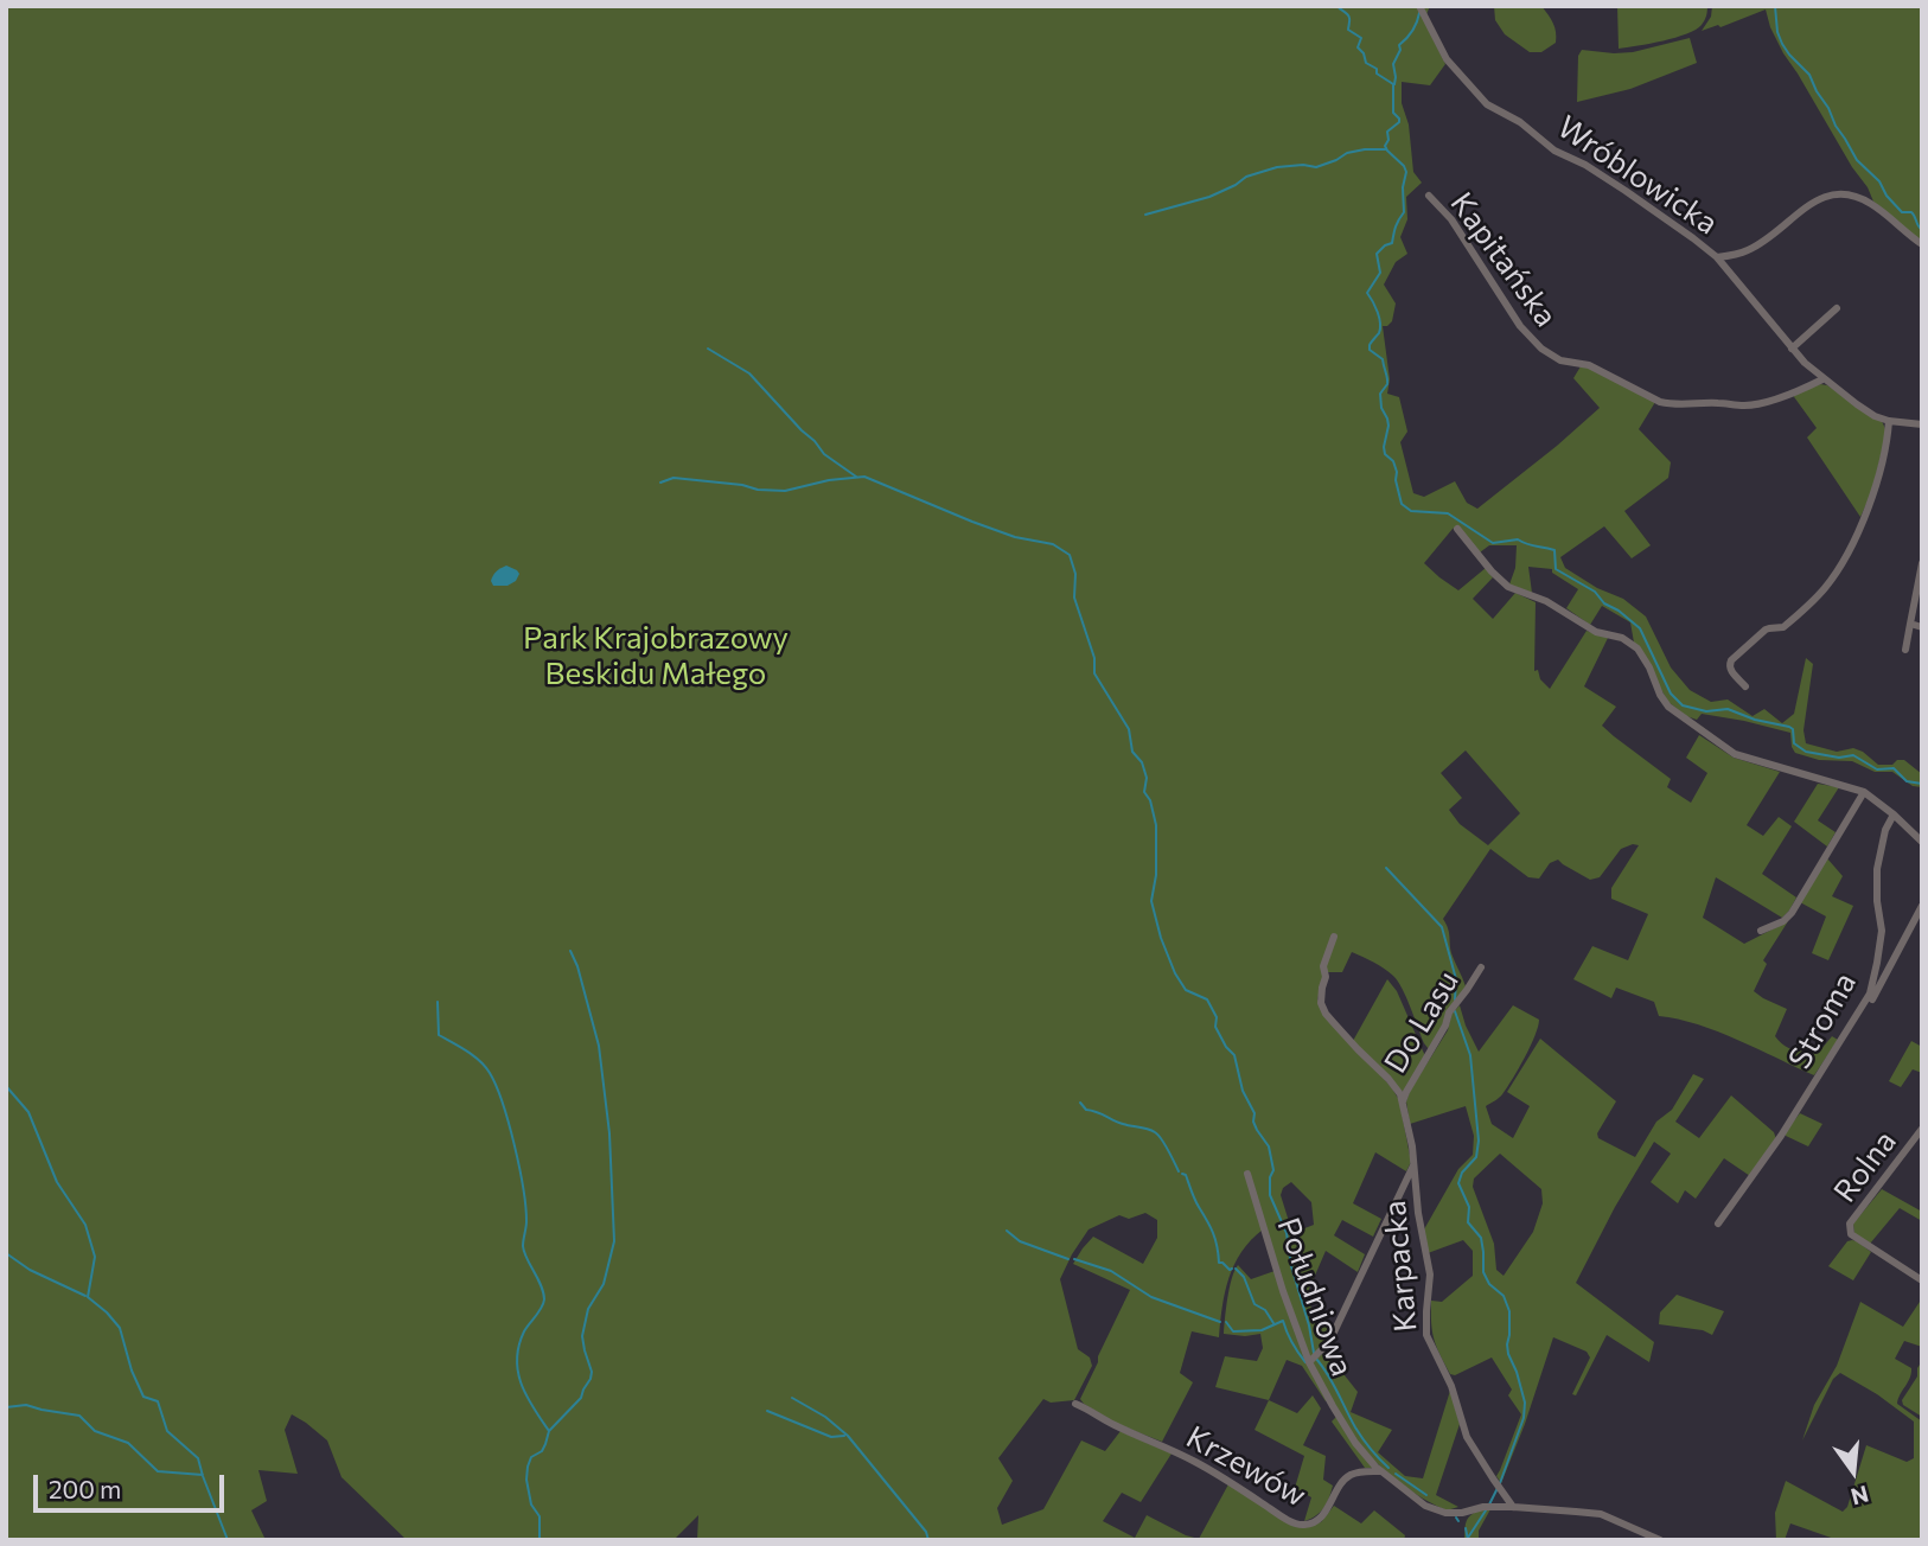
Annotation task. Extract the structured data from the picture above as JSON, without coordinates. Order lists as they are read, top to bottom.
{
  "streets": {
    "street": [
      "Wróblowicka",
      "Kapitańska",
      "Stroma",
      "Do Lasu",
      "Rolna",
      "Karpacka",
      "Południowa",
      "Krzewów"
    ]
  },
  "crossings": [
    ["Wróblowicka", "Kapitańska"],
    ["Do Lasu", "Karpacka"],
    ["Karpacka", "Południowa"],
    ["Południowa", "Krzewów"]
  ],
  "parks": ["Park Krajobrazowy Beskidu Małego"],
  "scale_bar": "200 m",
  "north": "bottom"
}
